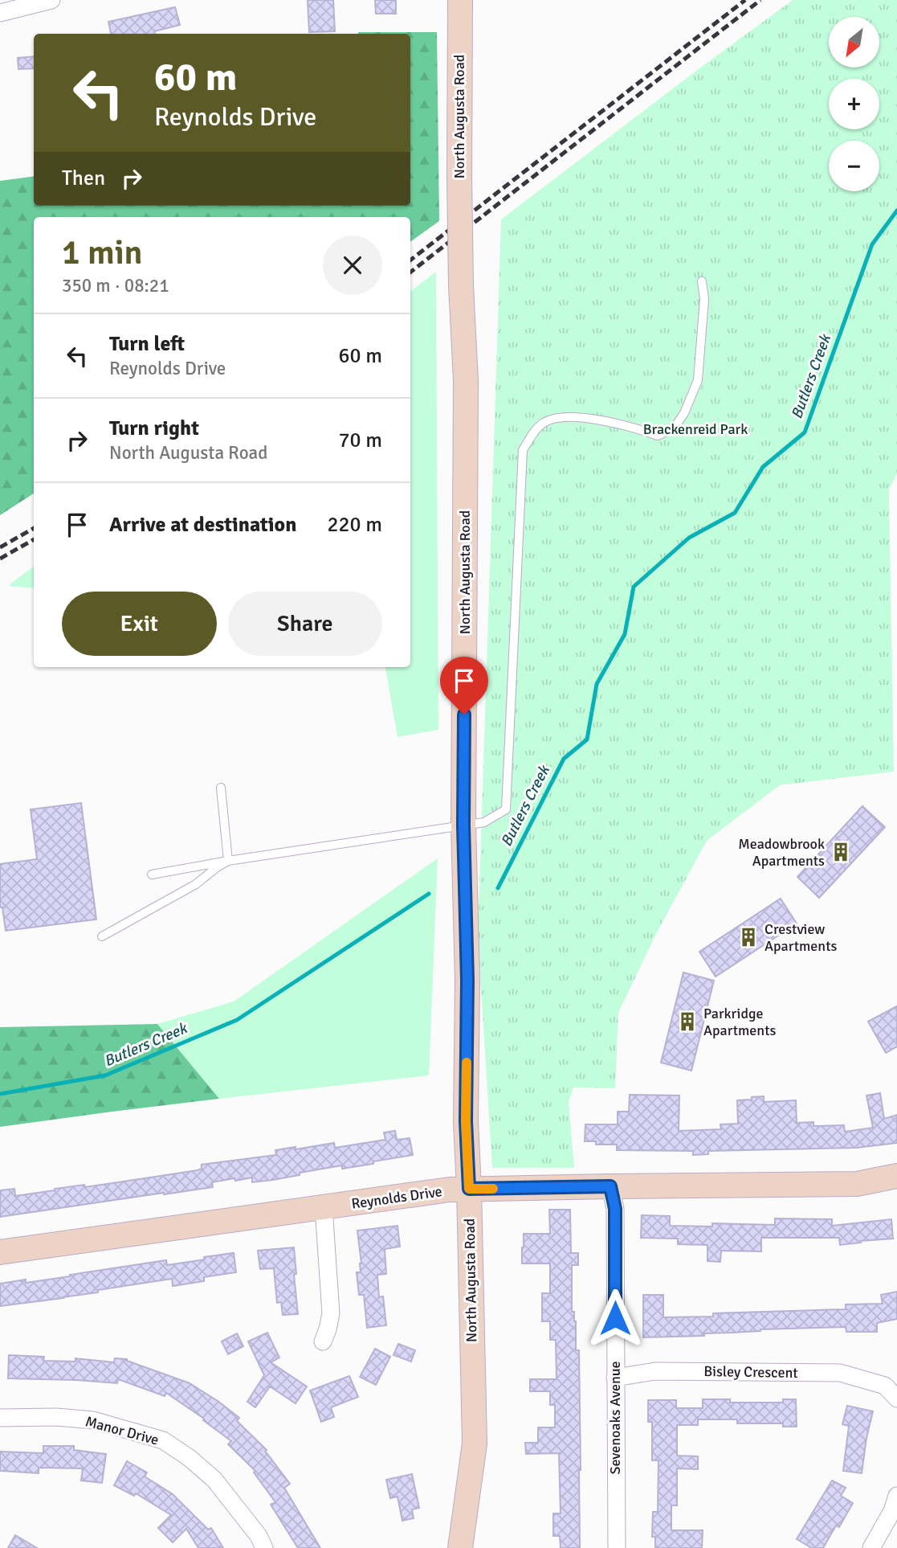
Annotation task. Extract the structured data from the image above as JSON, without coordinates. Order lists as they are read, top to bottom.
{
  "streets": {
    "main road": ["North Augusta Road", "Reynolds Drive"],
    "street": ["Bisley Crescent", "Sevenoaks Avenue", "Manor Drive"]
  },
  "crossings": [
    ["North Augusta Road", "Reynolds Drive"],
    ["Reynolds Drive", "Sevenoaks Avenue"],
    ["Bisley Crescent", "Sevenoaks Avenue"]
  ],
  "water": ["Butlers Creek"],
  "parks": ["Brackenreid Park"],
  "places": {
    "building": ["Meadowbrook Apartments", "Crestview Apartments", "Parkridge Apartments"]
  },
  "north": "bottom left",
  "page": {
    "map_buttons": ["+", "−"],
    "turn": ["60 m", "Reynolds Drive"],
    "then": "Then",
    "heading": ["1 min", "350 m · 08:21"],
    "list": [
      {
        "name": "Turn left",
        "note": "Reynolds Drive",
        "value": "60 m"
      },
      {
        "name": "Turn right",
        "note": "North Augusta Road",
        "value": "70 m"
      },
      {
        "name": "Arrive at destination",
        "value": "220 m"
      }
    ],
    "buttons": ["Exit", "Share"]
  }
}
